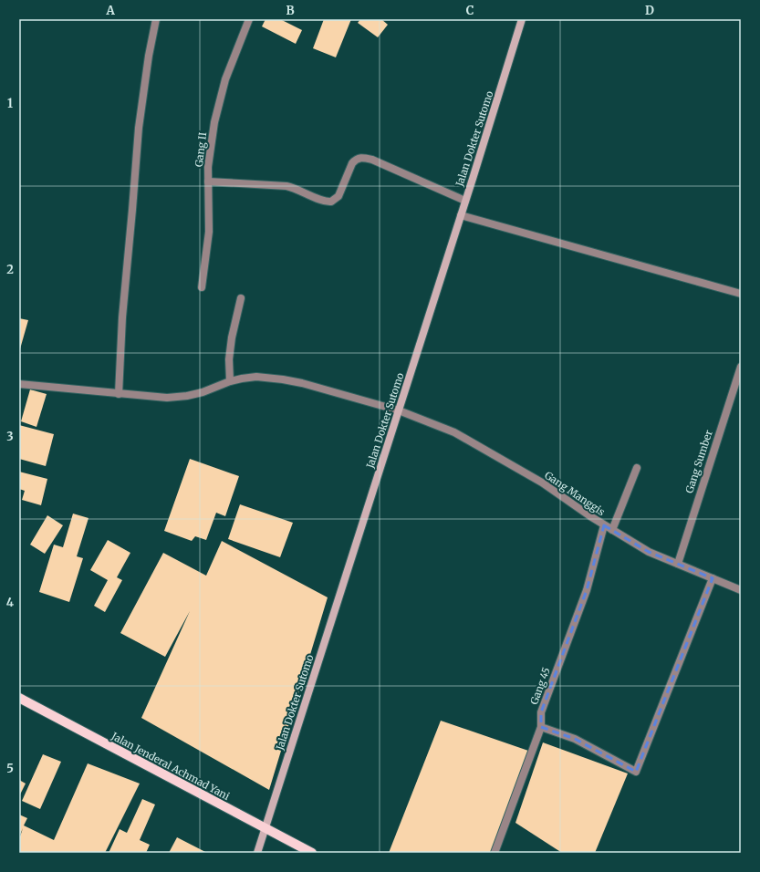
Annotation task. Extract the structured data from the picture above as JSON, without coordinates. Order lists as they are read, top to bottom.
{
  "streets": {
    "main road": ["Jalan Jenderal Achmad Yani"],
    "street": [
      "Jalan Dokter Sutomo",
      "Gang II",
      "Gang Sumber",
      "Gang Manggis",
      "Gang 45"
    ]
  },
  "crossings": [
    ["Jalan Dokter Sutomo", "Gang Manggis"],
    ["Jalan Dokter Sutomo", "Jalan Jenderal Achmad Yani"],
    ["Gang Sumber", "Gang Manggis"],
    ["Gang Manggis", "Gang 45"]
  ],
  "grid": {
    "columns": [
      "A",
      "B",
      "C",
      "D"
    ],
    "rows": [
      "1",
      "2",
      "3",
      "4",
      "5"
    ]
  }
}
